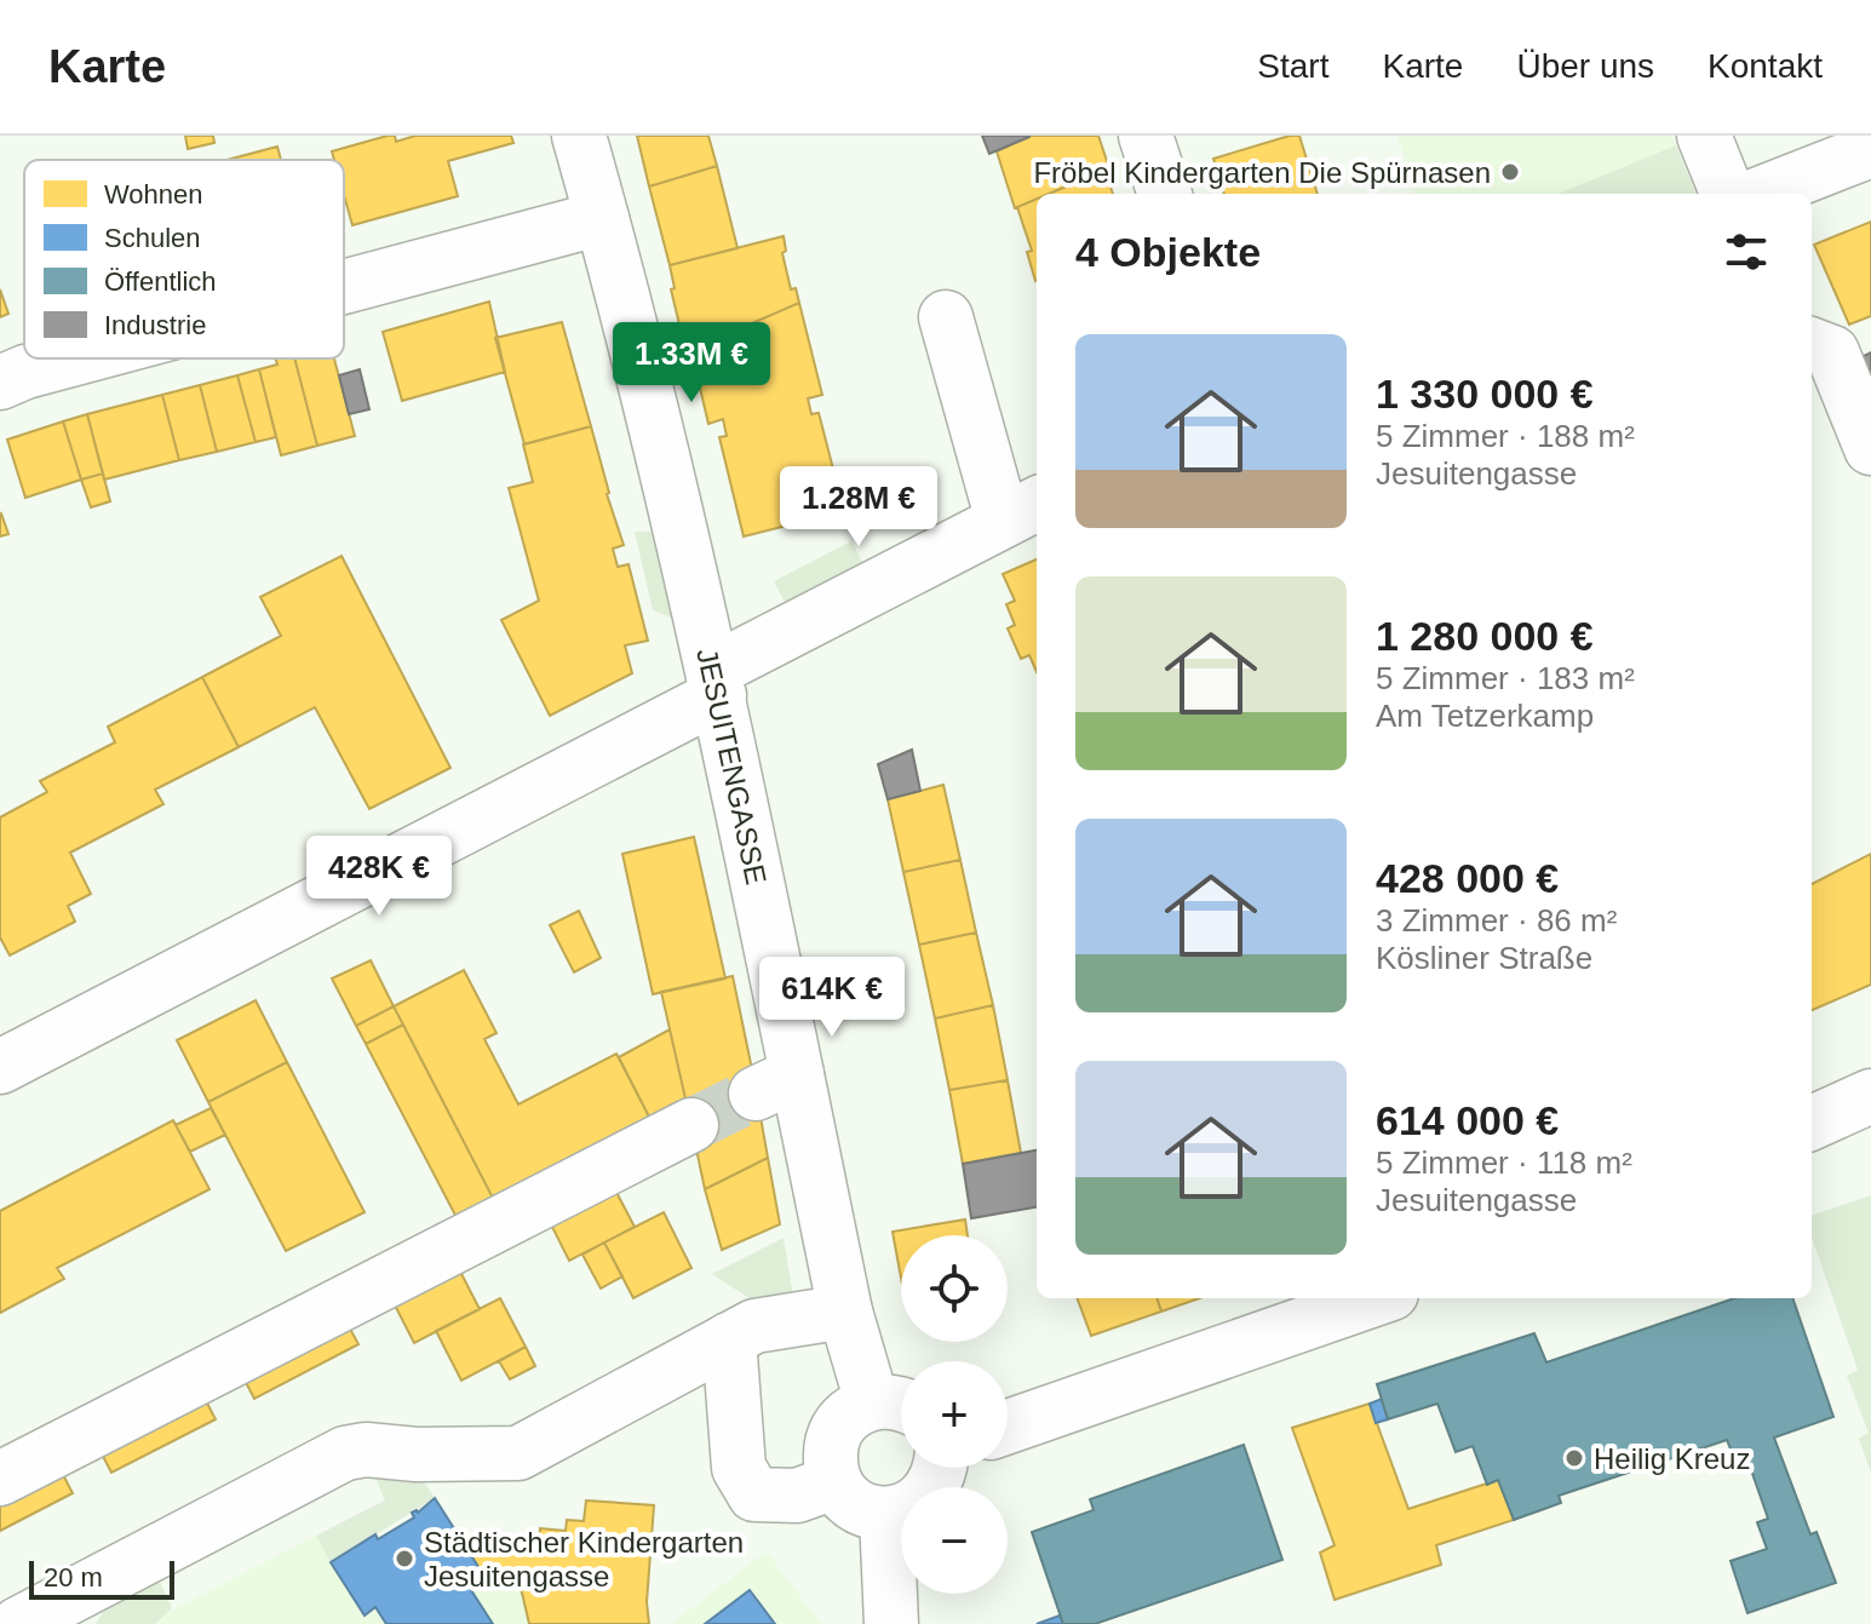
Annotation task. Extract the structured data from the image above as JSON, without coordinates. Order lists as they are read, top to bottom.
{
  "streets": {
    "street": ["JESUITENGASSE"]
  },
  "places": ["Fröbel Kindergarten Die Spürnasen", "Heilig Kreuz", "Städtischer Kindergarten Jesuitengasse"],
  "legend": [
    "Wohnen",
    "Schulen",
    "Öffentlich",
    "Industrie"
  ],
  "scale_bar": "20 m",
  "page": {
    "header": "Karte",
    "nav": [
      "Start",
      "Karte",
      "Über uns",
      "Kontakt"
    ],
    "heading": "4 Objekte",
    "list": [
      {
        "name": "1 330 000 €",
        "note": "5 Zimmer · 188 m² · Jesuitengasse"
      },
      {
        "name": "1 280 000 €",
        "note": "5 Zimmer · 183 m² · Am Tetzerkamp"
      },
      {
        "name": "428 000 €",
        "note": "3 Zimmer · 86 m² · Kösliner Straße"
      },
      {
        "name": "614 000 €",
        "note": "5 Zimmer · 118 m² · Jesuitengasse"
      }
    ],
    "price": [
      "1.33M €",
      "1.28M €",
      "428K €",
      "614K €"
    ],
    "map_buttons": ["+", "−"],
    "scale": "20 m"
  }
}
